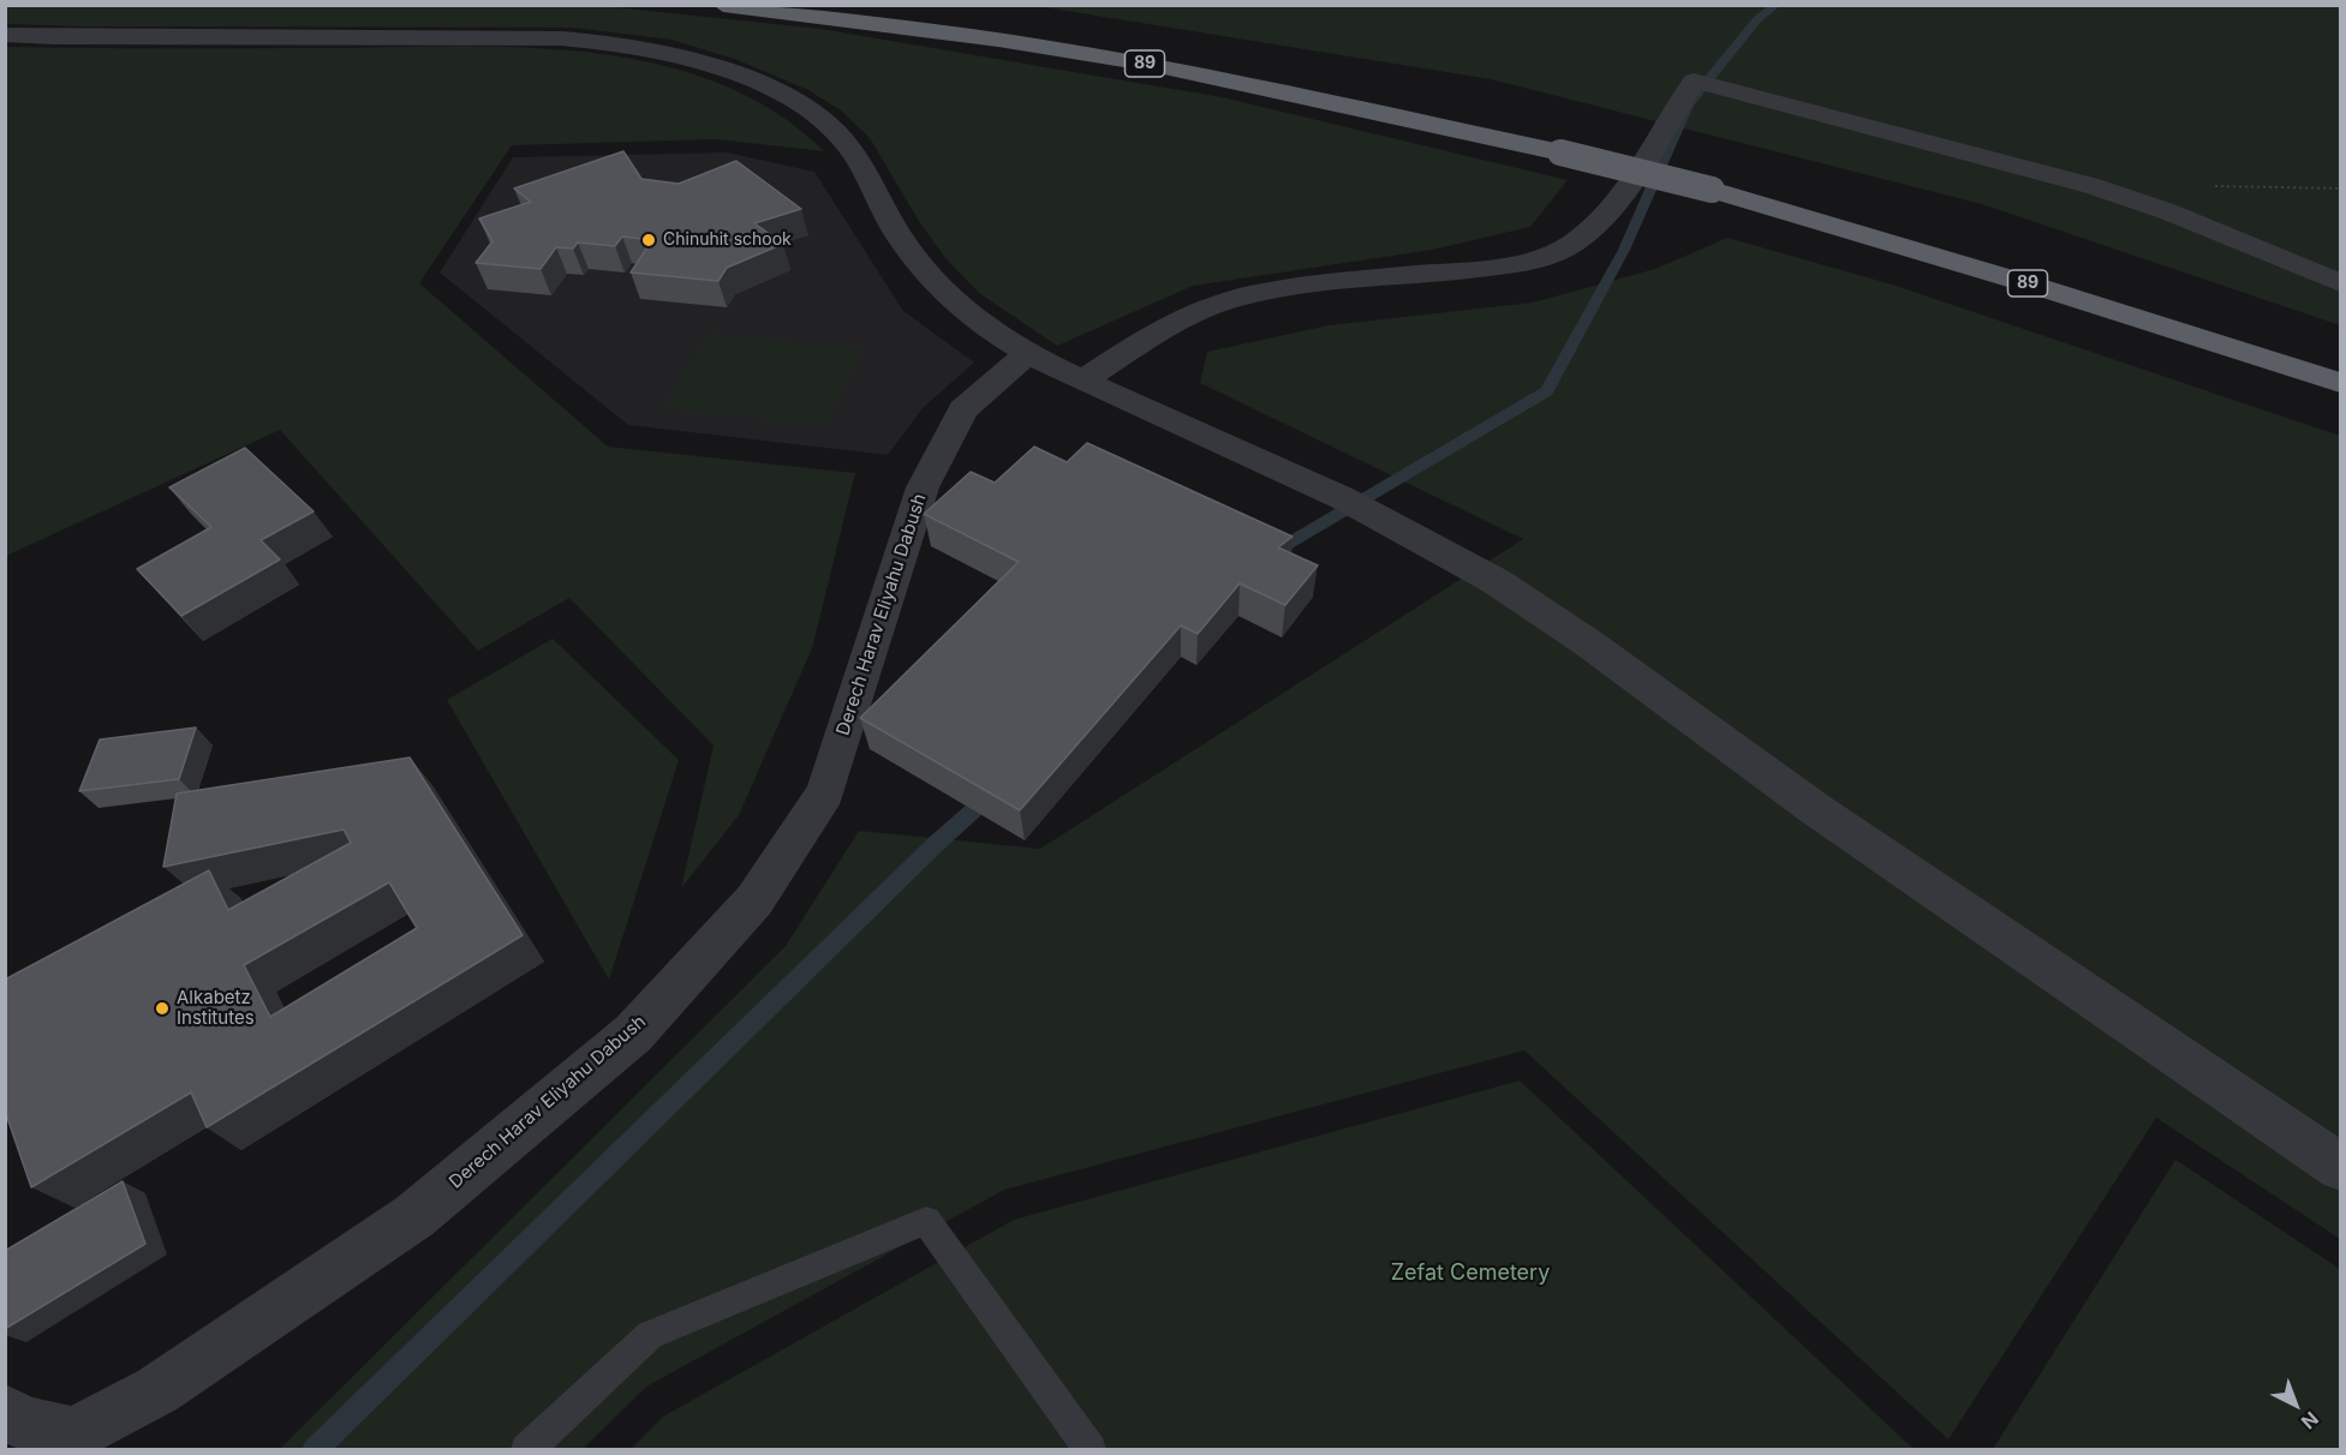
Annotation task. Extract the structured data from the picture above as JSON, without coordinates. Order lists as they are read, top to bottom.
{
  "streets": {
    "highway": ["89"],
    "street": ["Derech Harav Eliyahu Dabush"]
  },
  "parks": ["Zefat Cemetery"],
  "places": ["Chinuhit schook", "Alkabetz Institutes"],
  "north": "bottom right"
}
